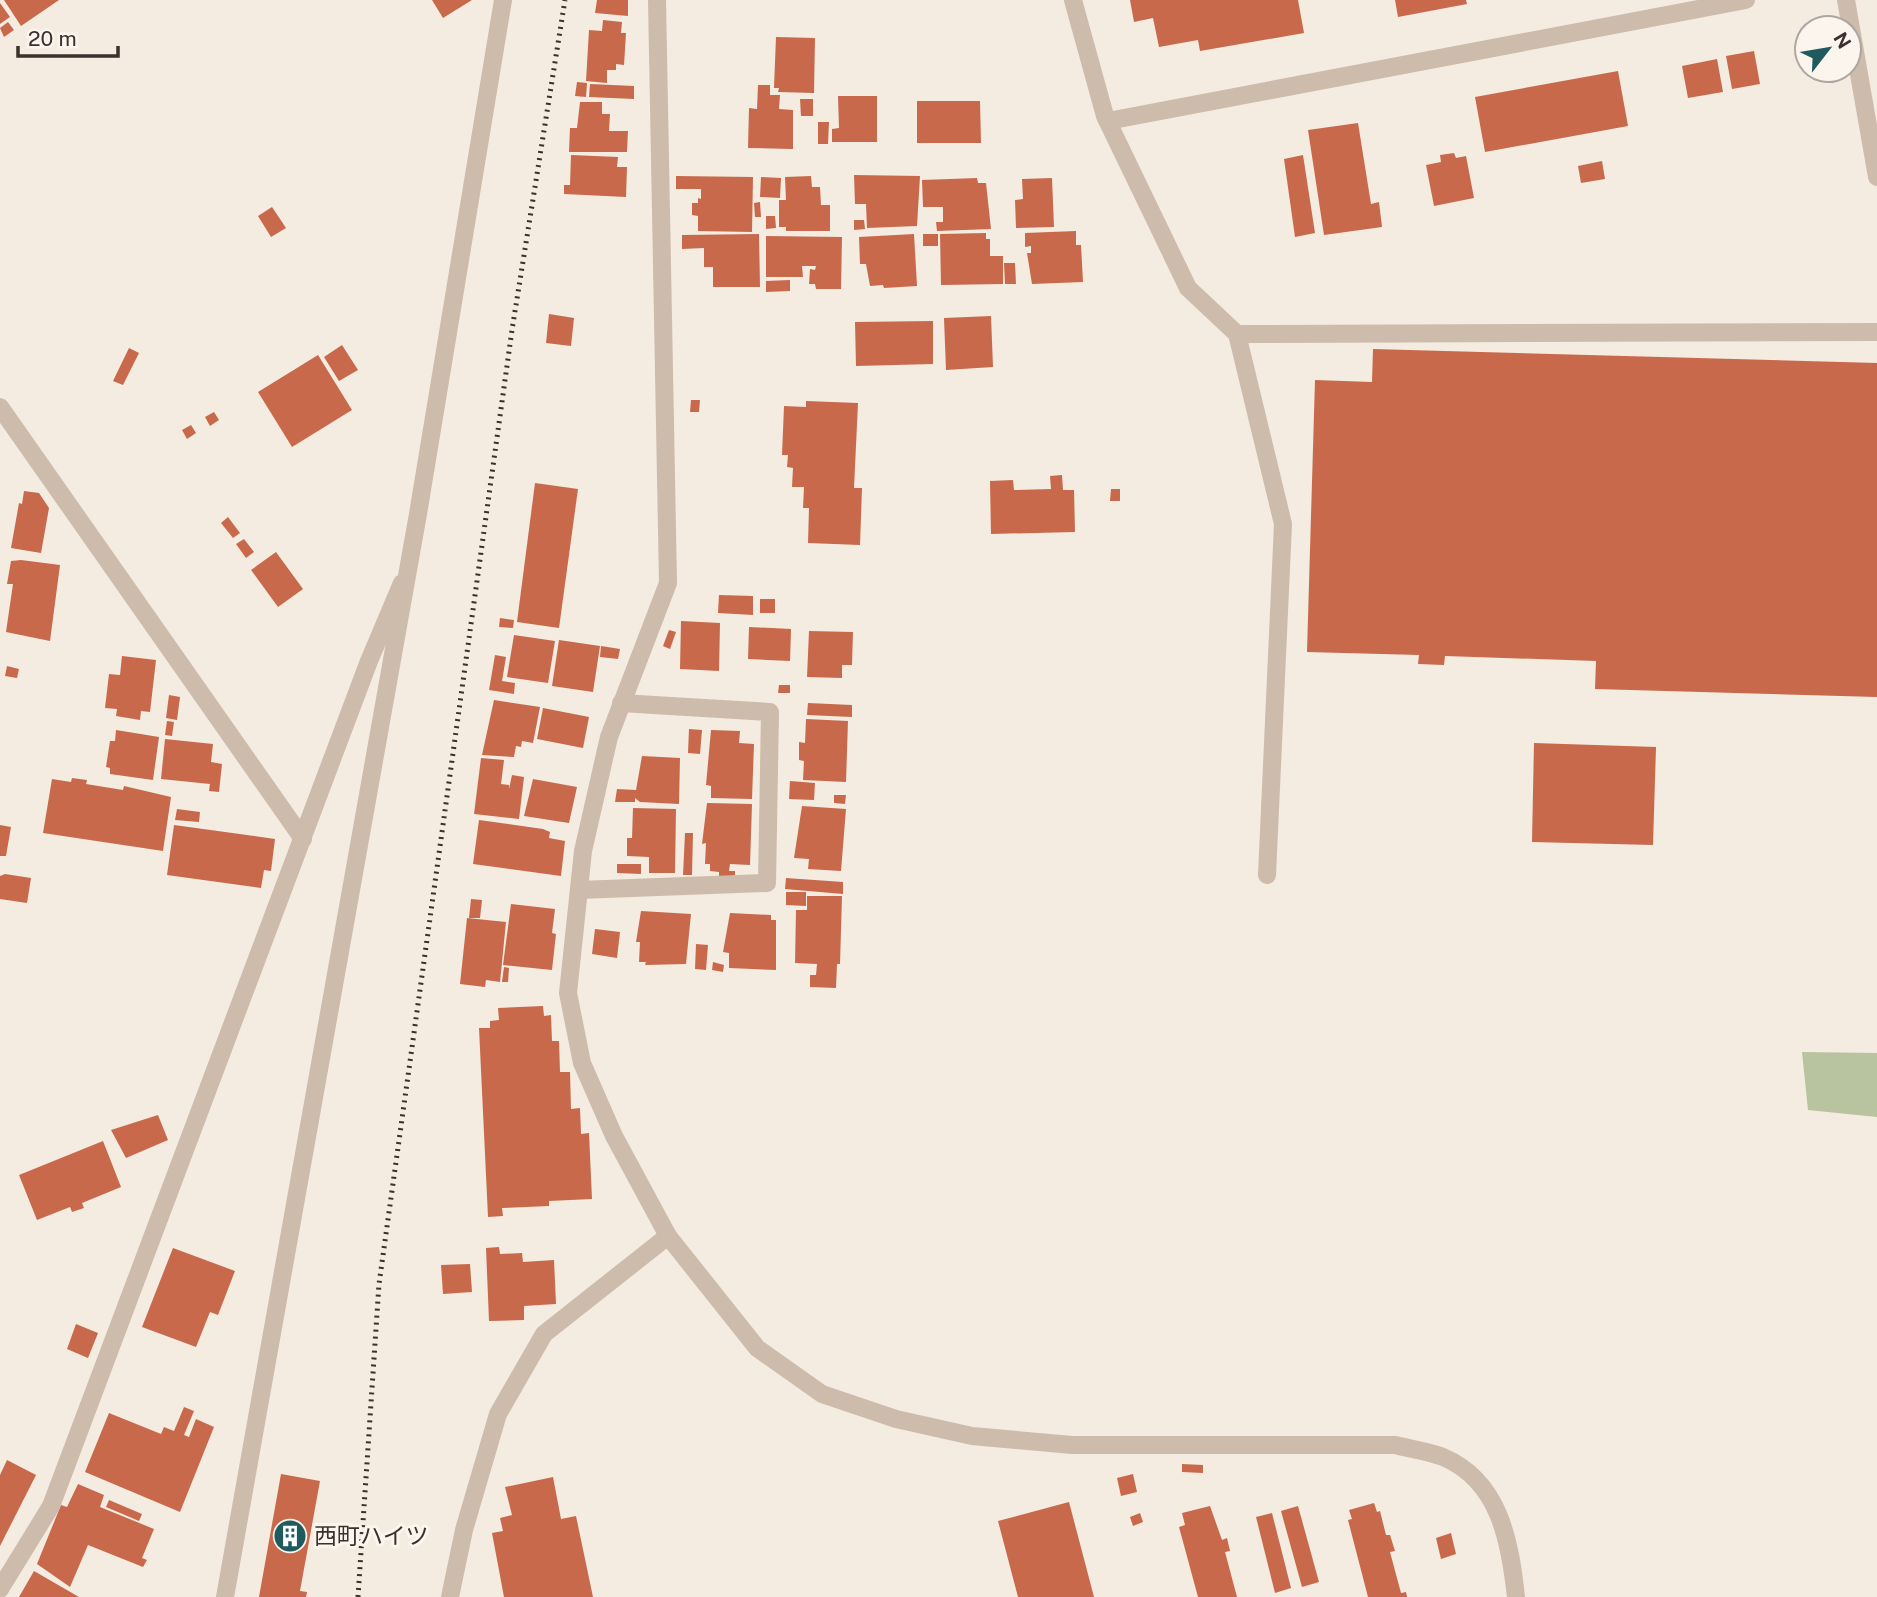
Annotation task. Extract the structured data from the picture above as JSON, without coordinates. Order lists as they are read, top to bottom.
{
  "places": {
    "building": ["西町ハイツ"]
  },
  "scale_bar": "20 m",
  "north": "top right"
}
